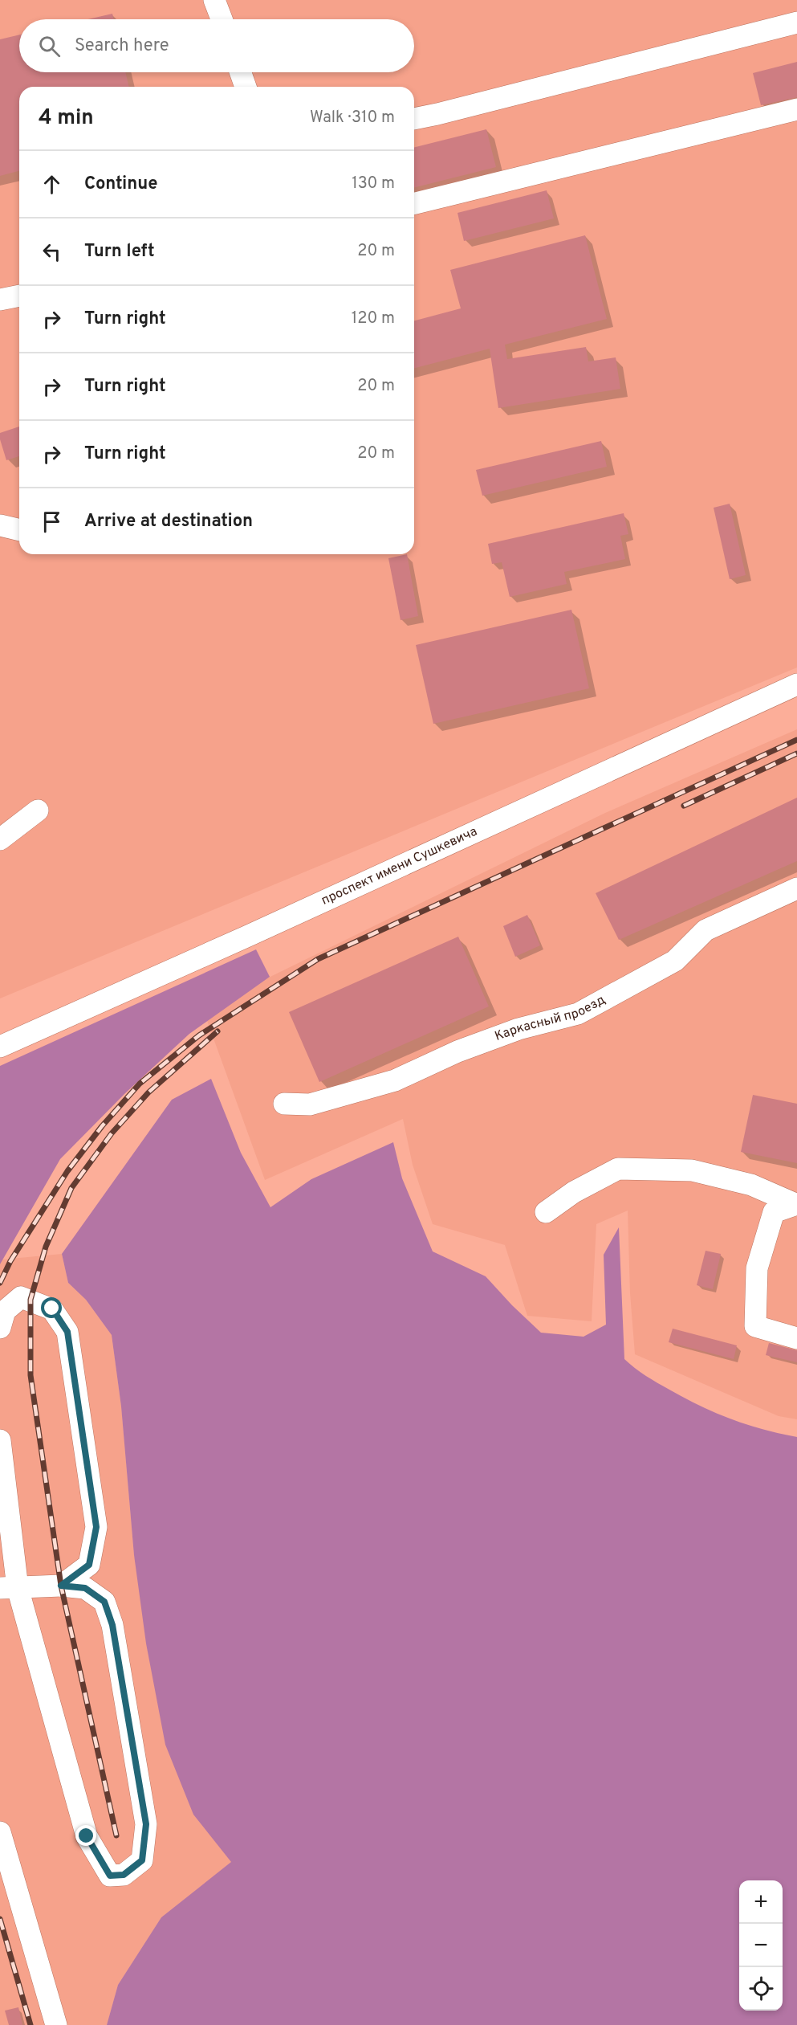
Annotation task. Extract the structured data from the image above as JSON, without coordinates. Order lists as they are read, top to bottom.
{
  "streets": {
    "street": ["проспект имени Сушкевича", "Каркасный проезд"]
  },
  "page": {
    "search": "Search here",
    "heading": ["4 min", "Walk · 310 m"],
    "list": [
      ["Continue", "130 m"],
      ["Turn left", "20 m"],
      ["Turn right", "120 m"],
      ["Turn right", "20 m"],
      ["Turn right", "20 m"],
      "Arrive at destination"
    ],
    "map_buttons": ["+", "−"]
  }
}
